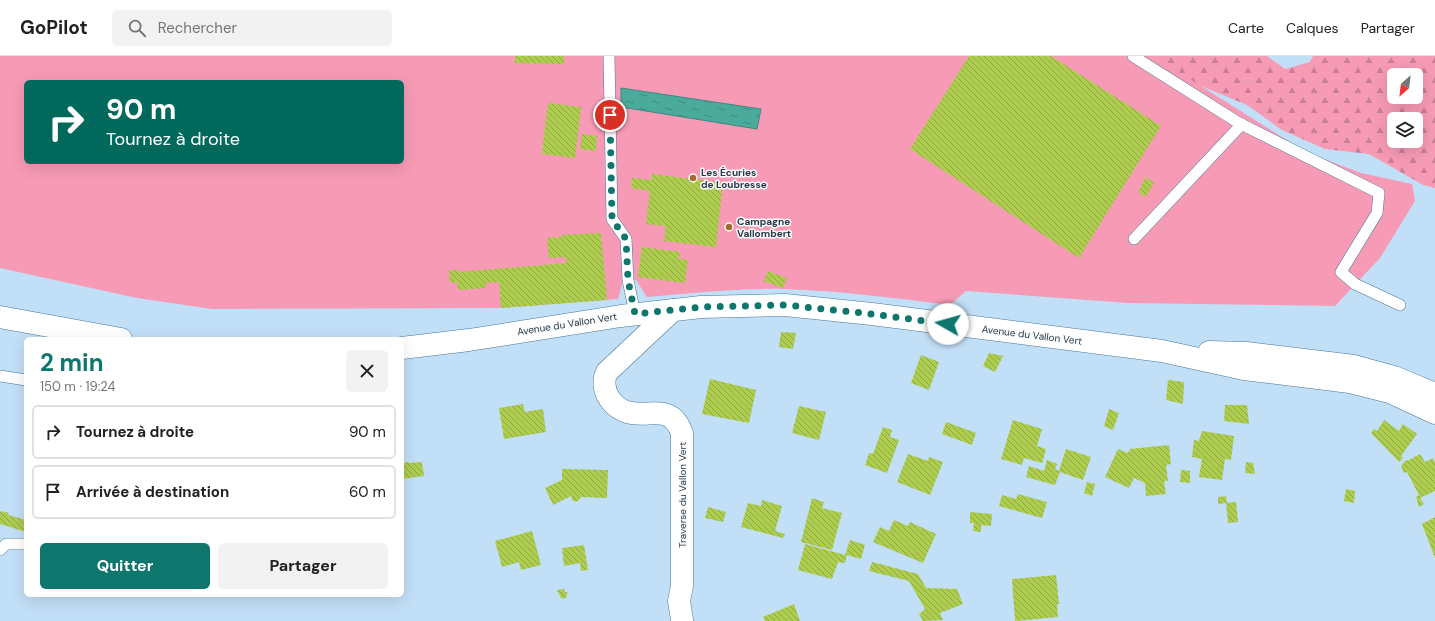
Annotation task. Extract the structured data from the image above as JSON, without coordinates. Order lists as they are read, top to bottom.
{
  "streets": {
    "main road": ["Avenue du Vallon Vert", "Traverse du Vallon Vert"]
  },
  "crossings": [
    ["Avenue du Vallon Vert", "Traverse du Vallon Vert"]
  ],
  "places": ["Les Écuries de Loubresse", "Campagne Vallombert"],
  "north": "bottom left",
  "page": {
    "header": "GoPilot",
    "search": "Rechercher",
    "nav": ["Carte", "Calques", "Partager"],
    "turn": ["90 m", "Tournez à droite"],
    "heading": ["2 min", "150 m · 19:24"],
    "list": [
      {
        "name": "Tournez à droite",
        "value": "90 m"
      },
      {
        "name": "Arrivée à destination",
        "value": "60 m"
      }
    ],
    "buttons": ["Quitter", "Partager"]
  }
}
